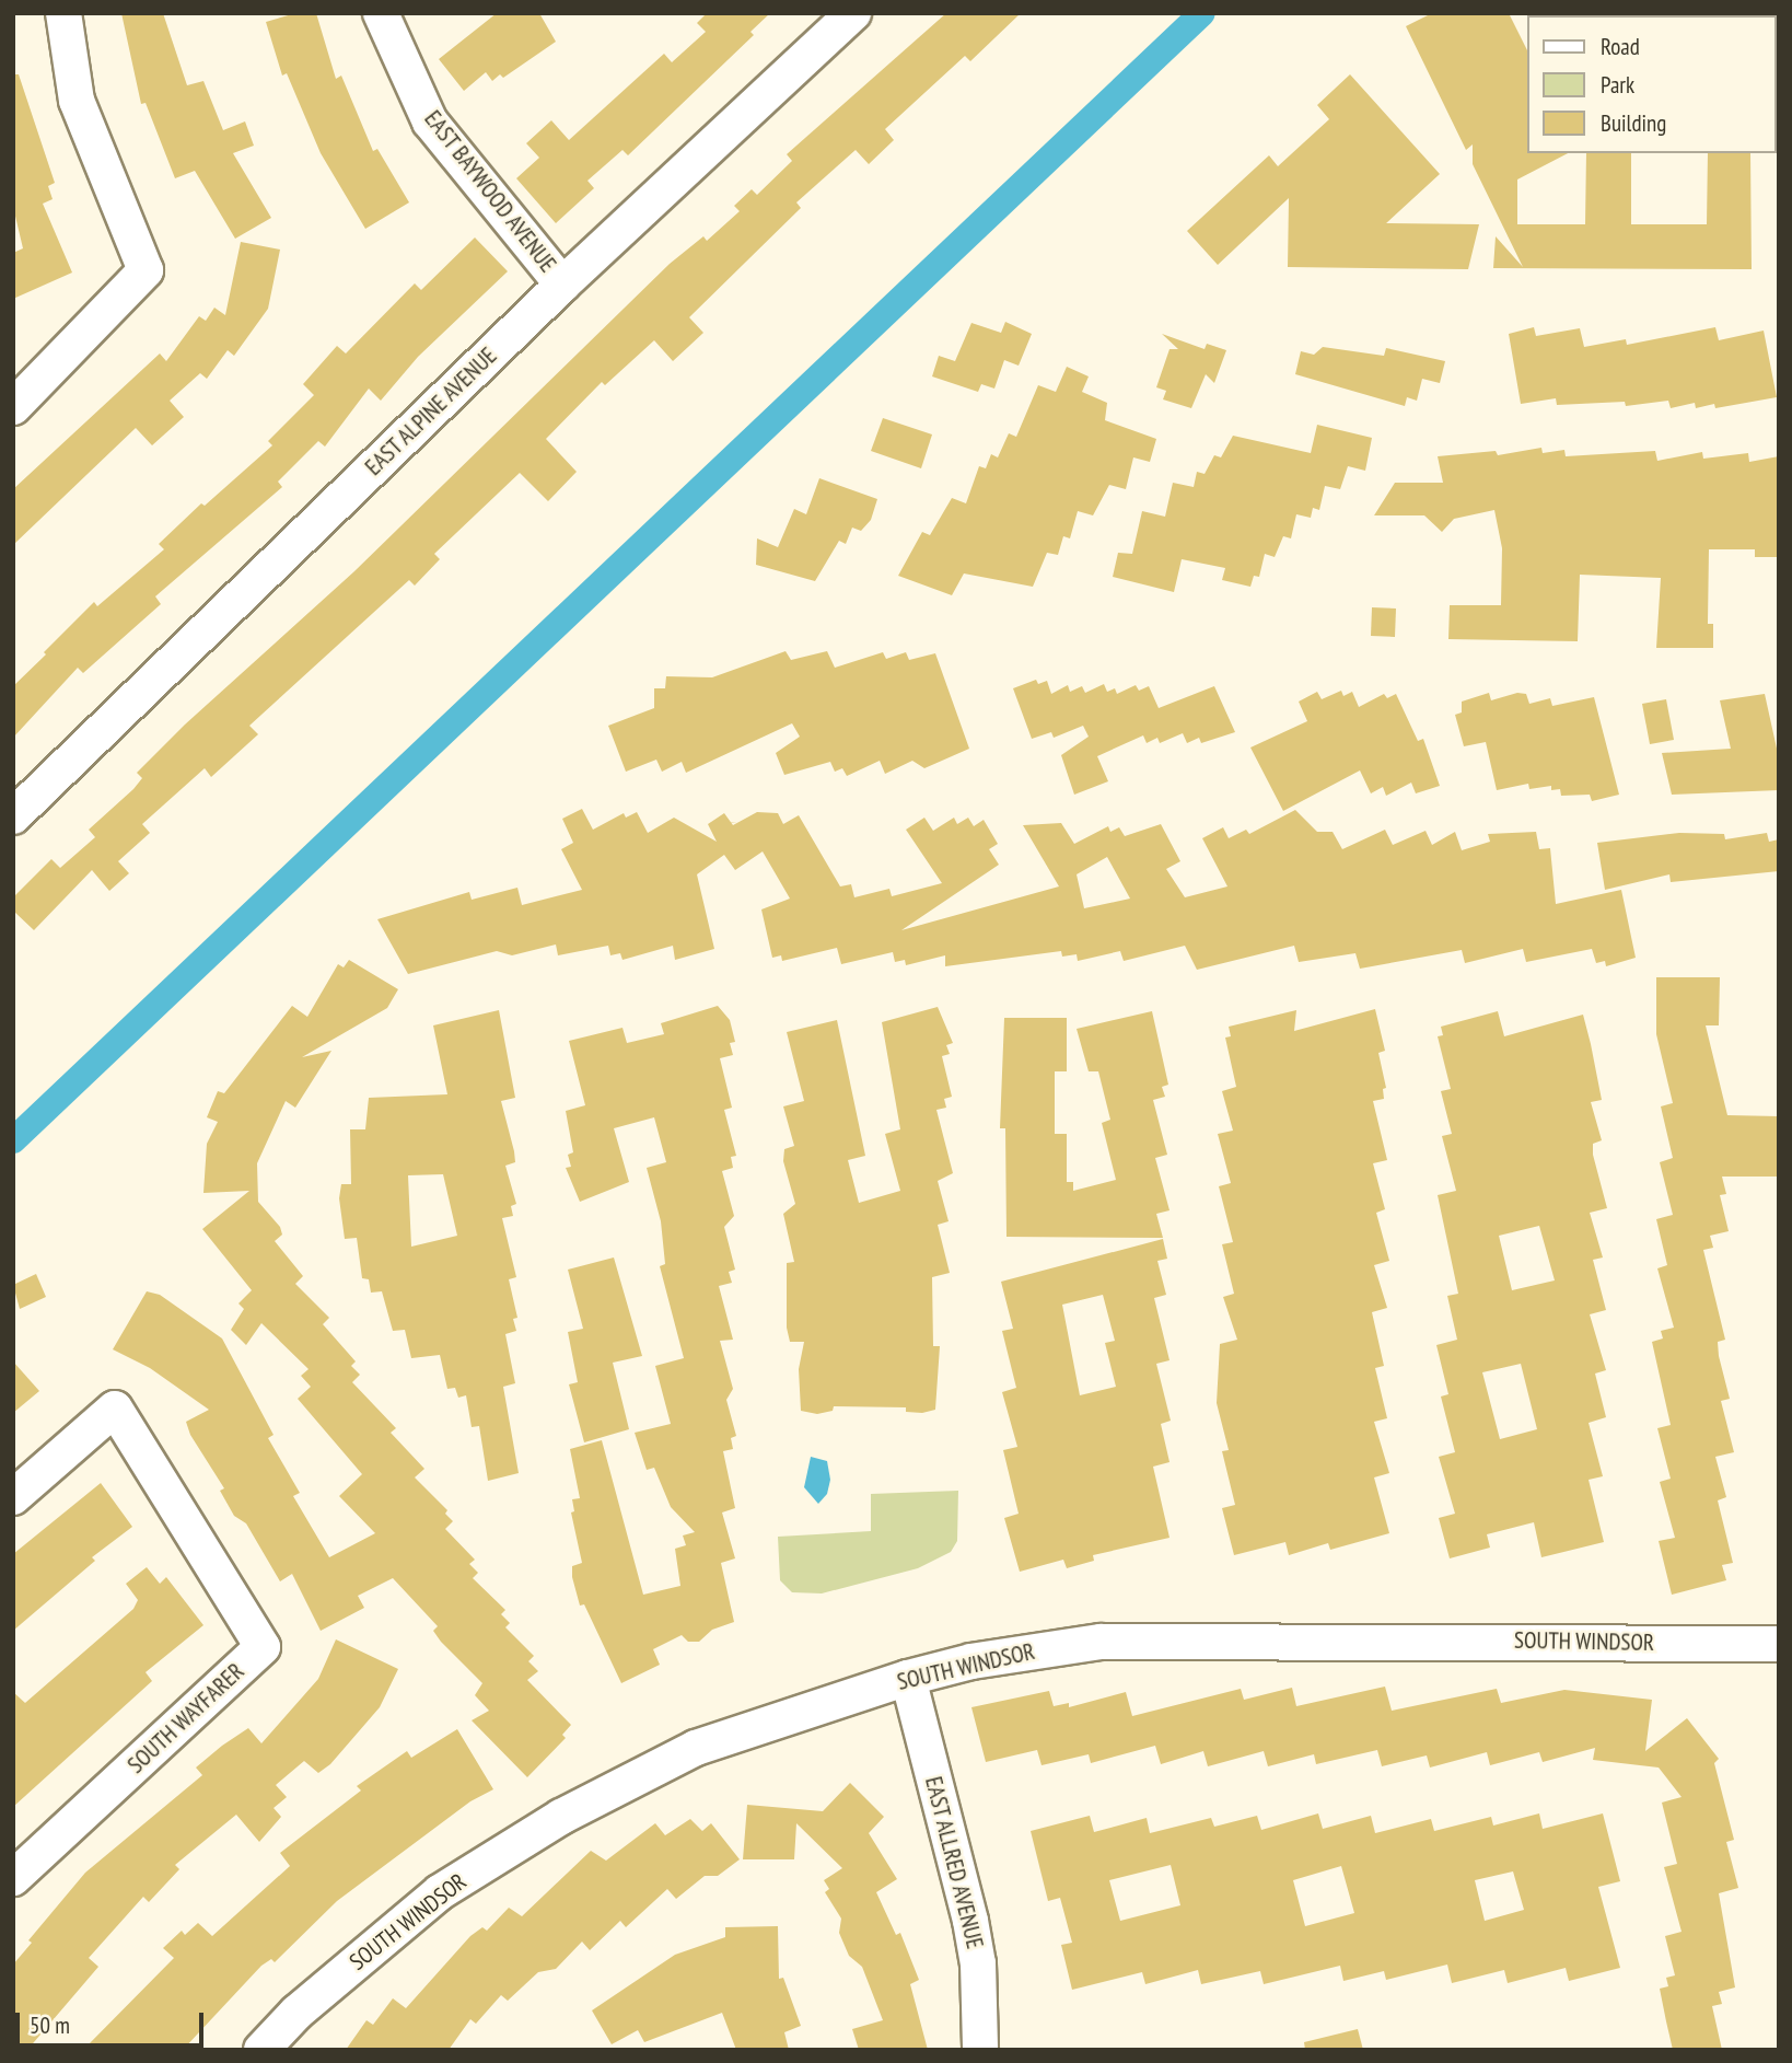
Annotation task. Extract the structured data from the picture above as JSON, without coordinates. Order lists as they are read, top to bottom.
{
  "streets": {
    "street": [
      "EAST BAYWOOD AVENUE",
      "EAST ALPINE AVENUE",
      "SOUTH WINDSOR",
      "SOUTH WAYFARER",
      "EAST ALLRED AVENUE"
    ]
  },
  "crossings": [
    ["EAST BAYWOOD AVENUE", "EAST ALPINE AVENUE"],
    ["SOUTH WINDSOR", "EAST ALLRED AVENUE"]
  ],
  "legend": ["Road", "Park", "Building"],
  "scale_bar": "50 m"
}
